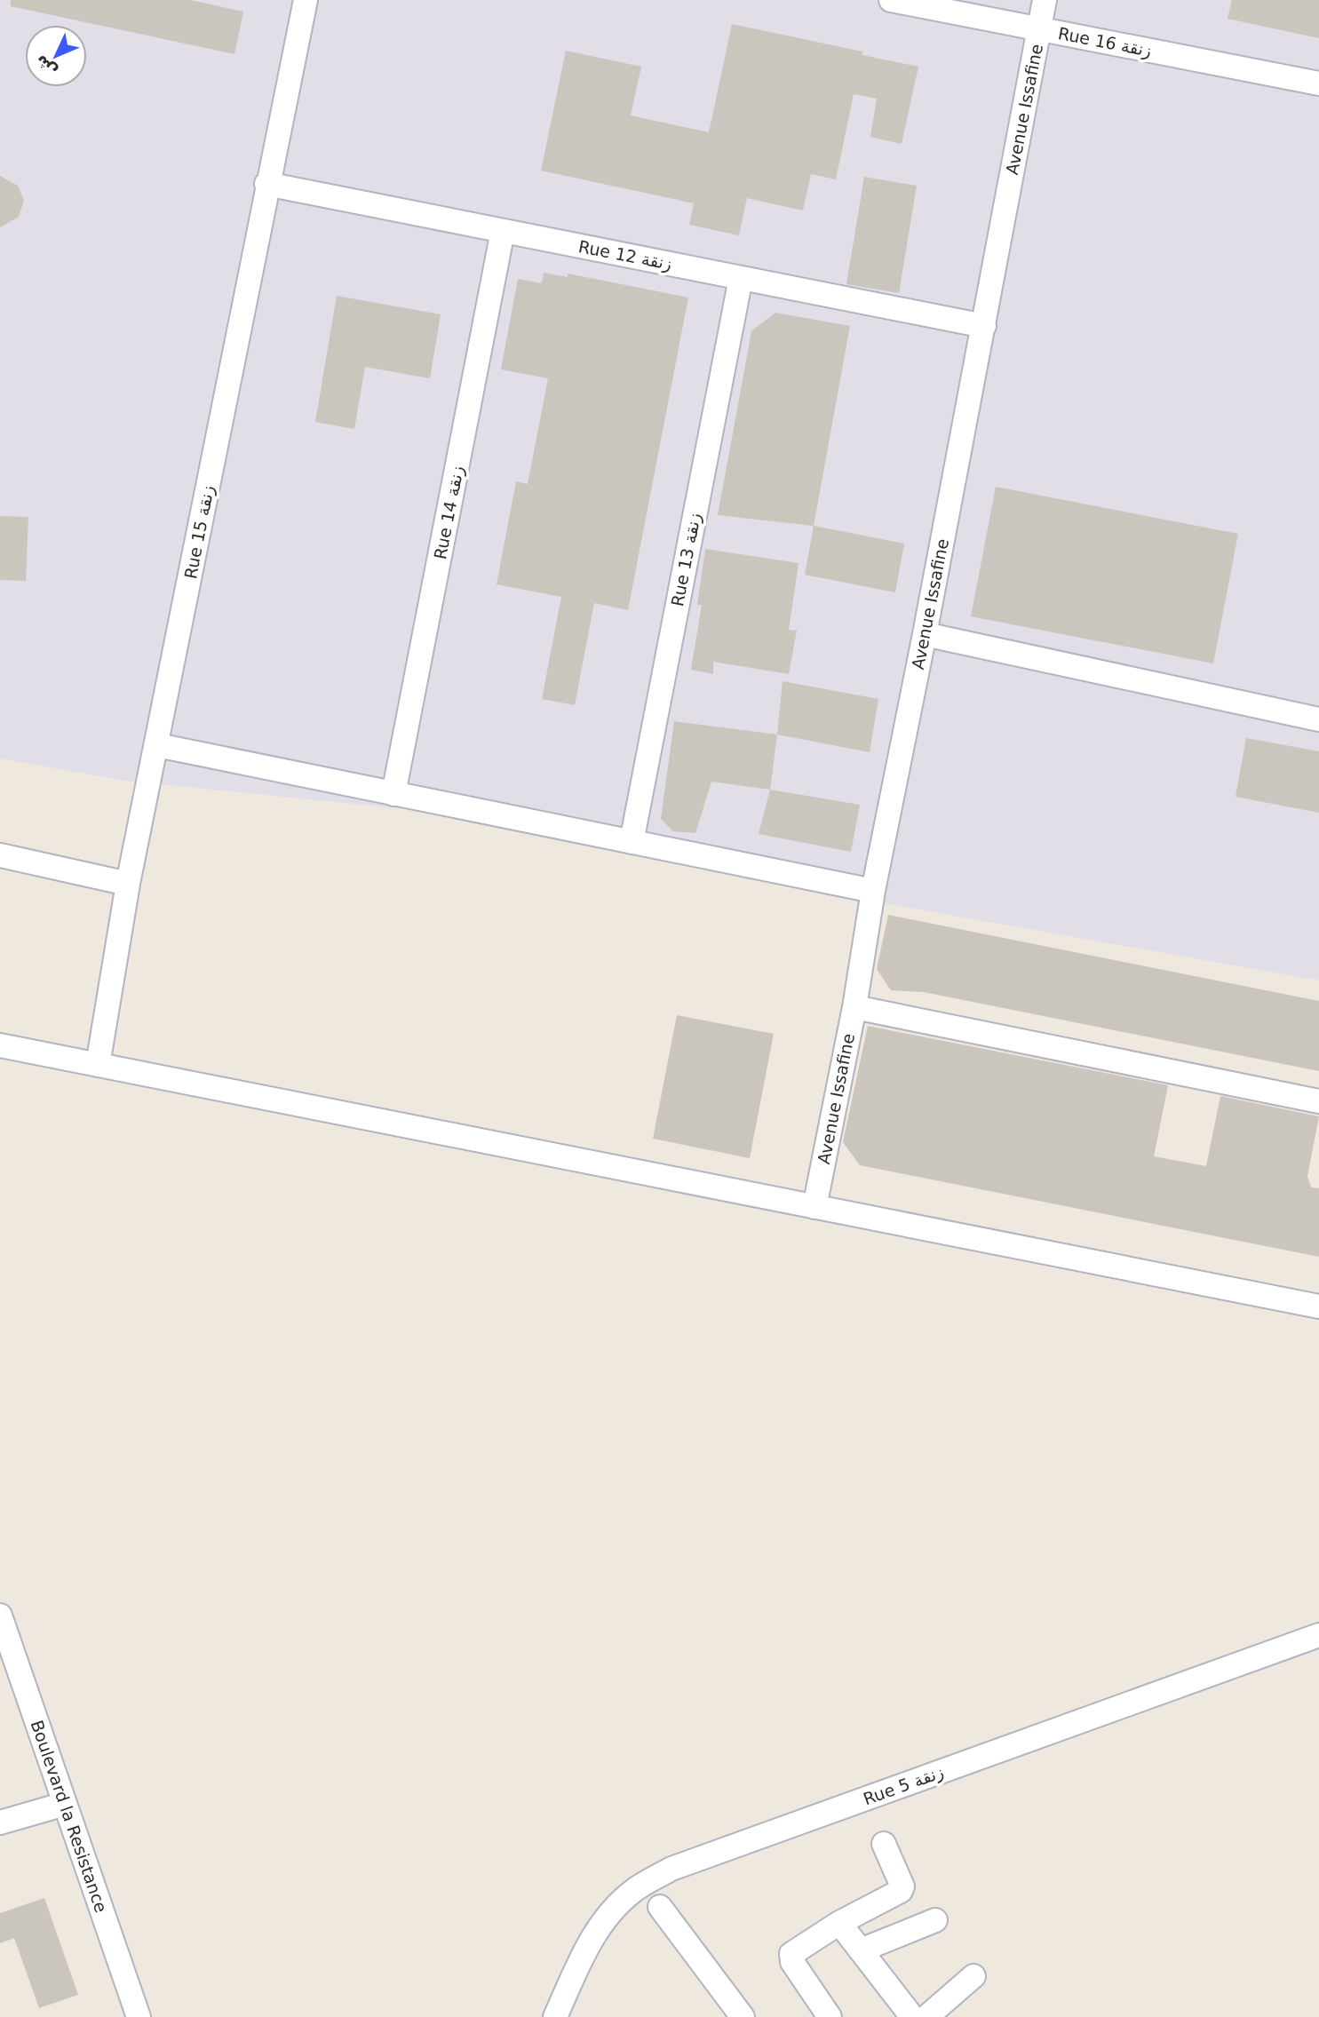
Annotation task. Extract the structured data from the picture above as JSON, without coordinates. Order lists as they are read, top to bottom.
{
  "streets": {
    "street": [
      "Rue 16 زنقة",
      "Avenue Issafine",
      "Rue 12 زنقة",
      "Rue 14 زنقة",
      "Rue 15 زنقة",
      "Rue 13 زنقة",
      "Rue 5 زنقة",
      "Boulevard la Resistance"
    ]
  },
  "crossings": [
    ["Rue 16 زنقة", "Avenue Issafine"],
    ["Avenue Issafine", "Rue 12 زنقة"],
    ["Rue 12 زنقة", "Rue 14 زنقة"],
    ["Rue 12 زنقة", "Rue 15 زنقة"],
    ["Rue 12 زنقة", "Rue 13 زنقة"]
  ],
  "north": "bottom left"
}
